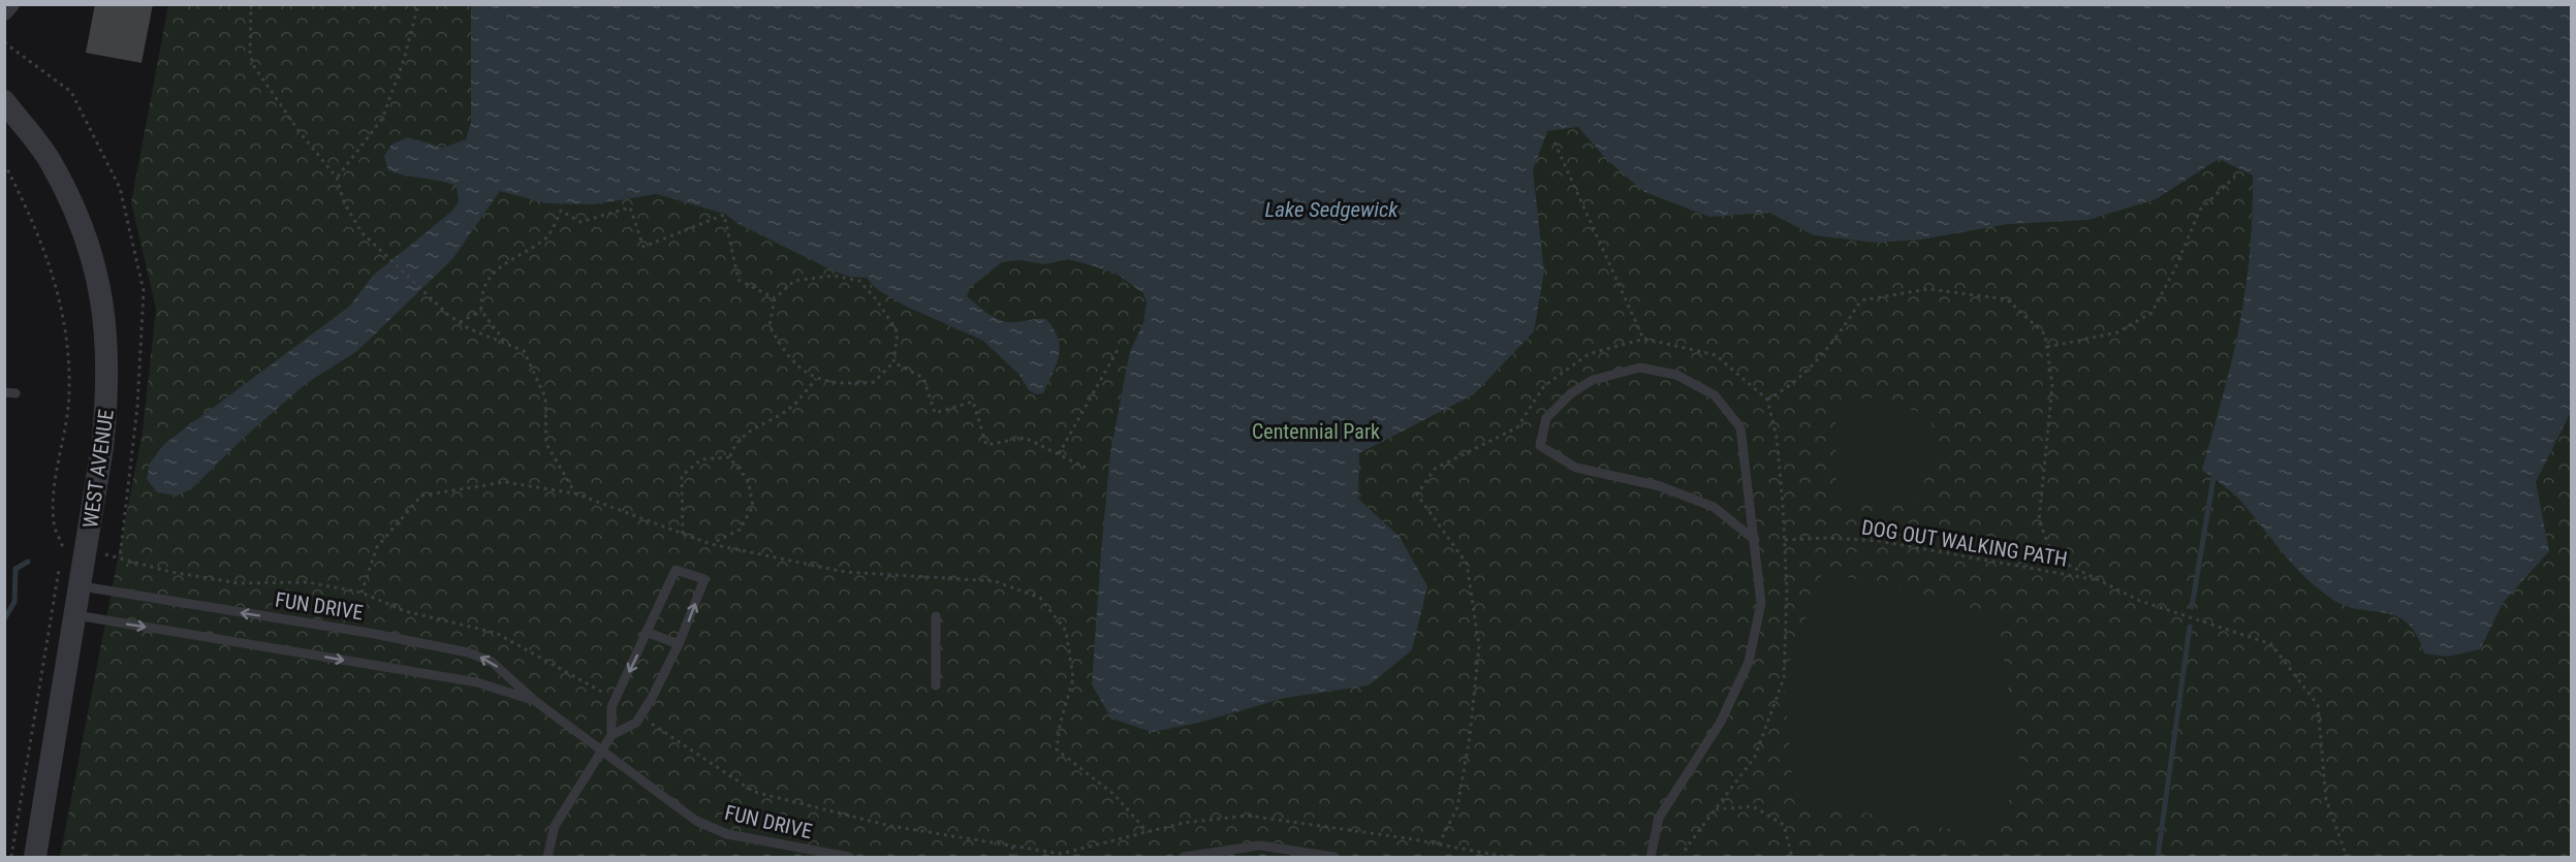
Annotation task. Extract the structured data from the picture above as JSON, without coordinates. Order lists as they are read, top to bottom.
{
  "streets": {
    "street": ["WEST AVENUE"],
    "lane": ["FUN DRIVE"],
    "path": ["DOG OUT WALKING PATH"]
  },
  "crossings": [
    ["WEST AVENUE", "FUN DRIVE"]
  ],
  "water": ["Lake Sedgewick"],
  "parks": ["Centennial Park"]
}
